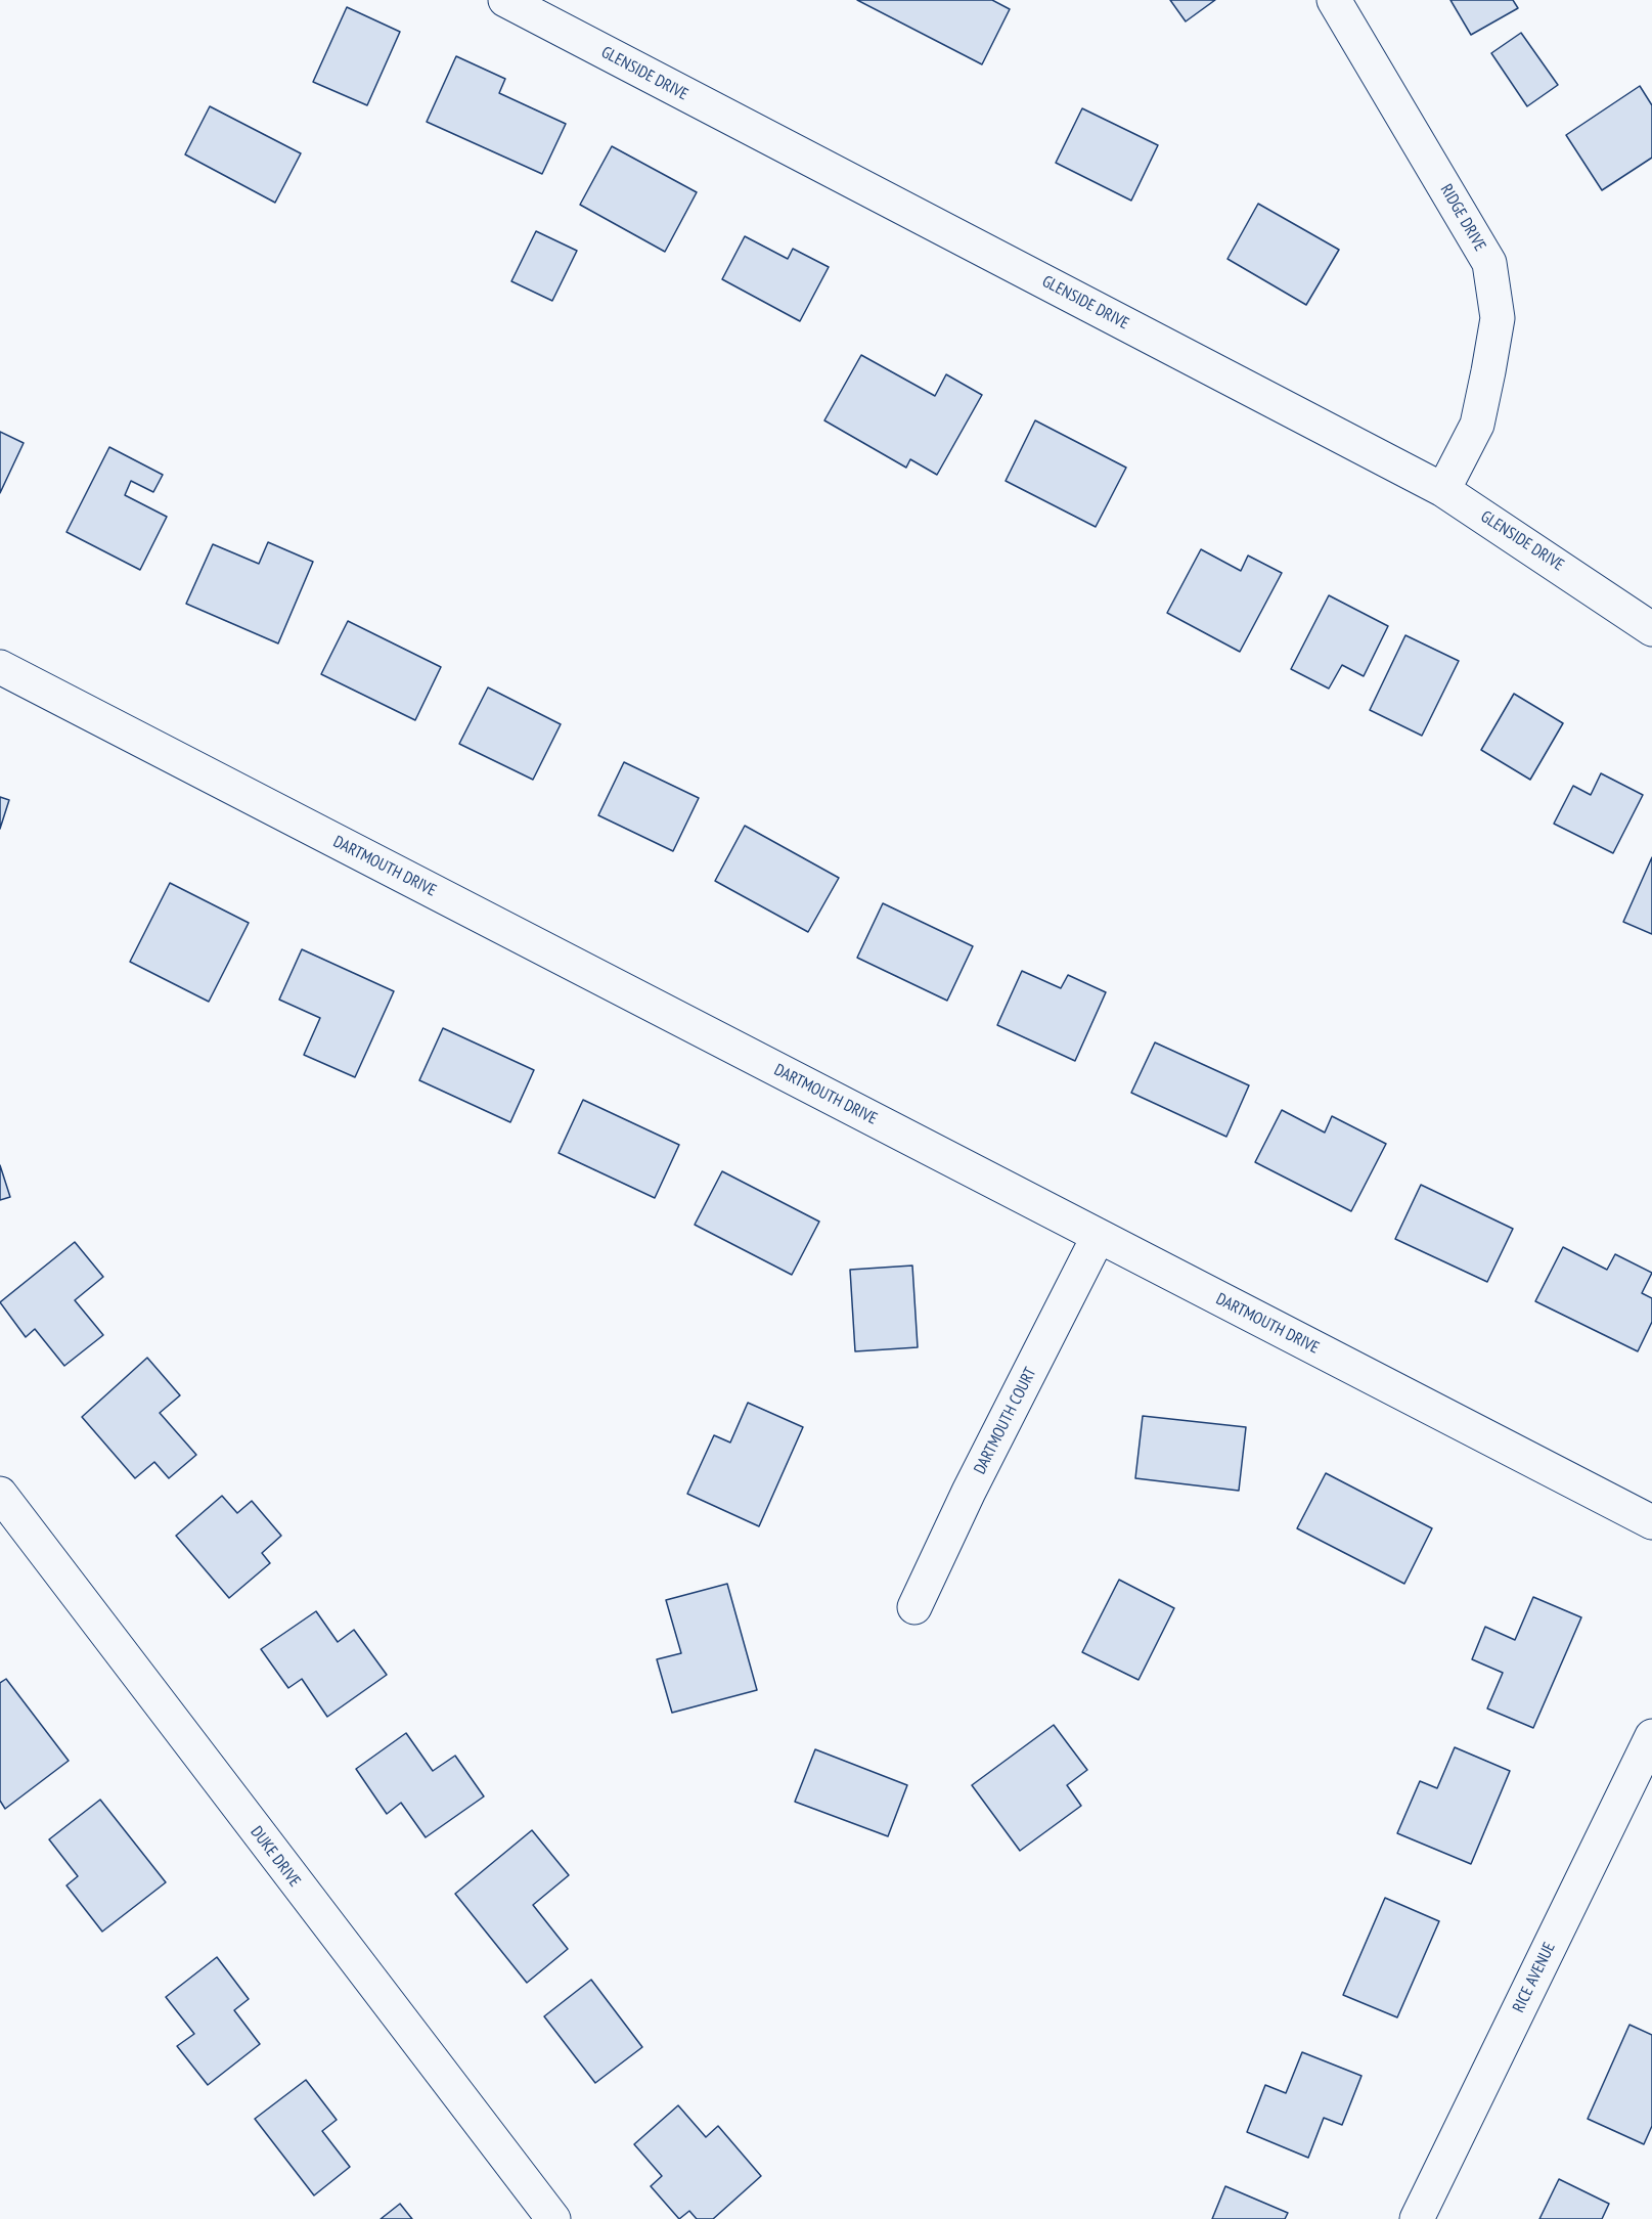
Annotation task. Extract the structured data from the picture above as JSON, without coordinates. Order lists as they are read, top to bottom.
{
  "streets": {
    "street": [
      "GLENSIDE DRIVE",
      "RIDGE DRIVE",
      "DARTMOUTH DRIVE",
      "DARTMOUTH COURT",
      "DUKE DRIVE",
      "RICE AVENUE"
    ]
  },
  "crossings": [
    ["GLENSIDE DRIVE", "RIDGE DRIVE"],
    ["DARTMOUTH DRIVE", "DARTMOUTH COURT"]
  ]
}
